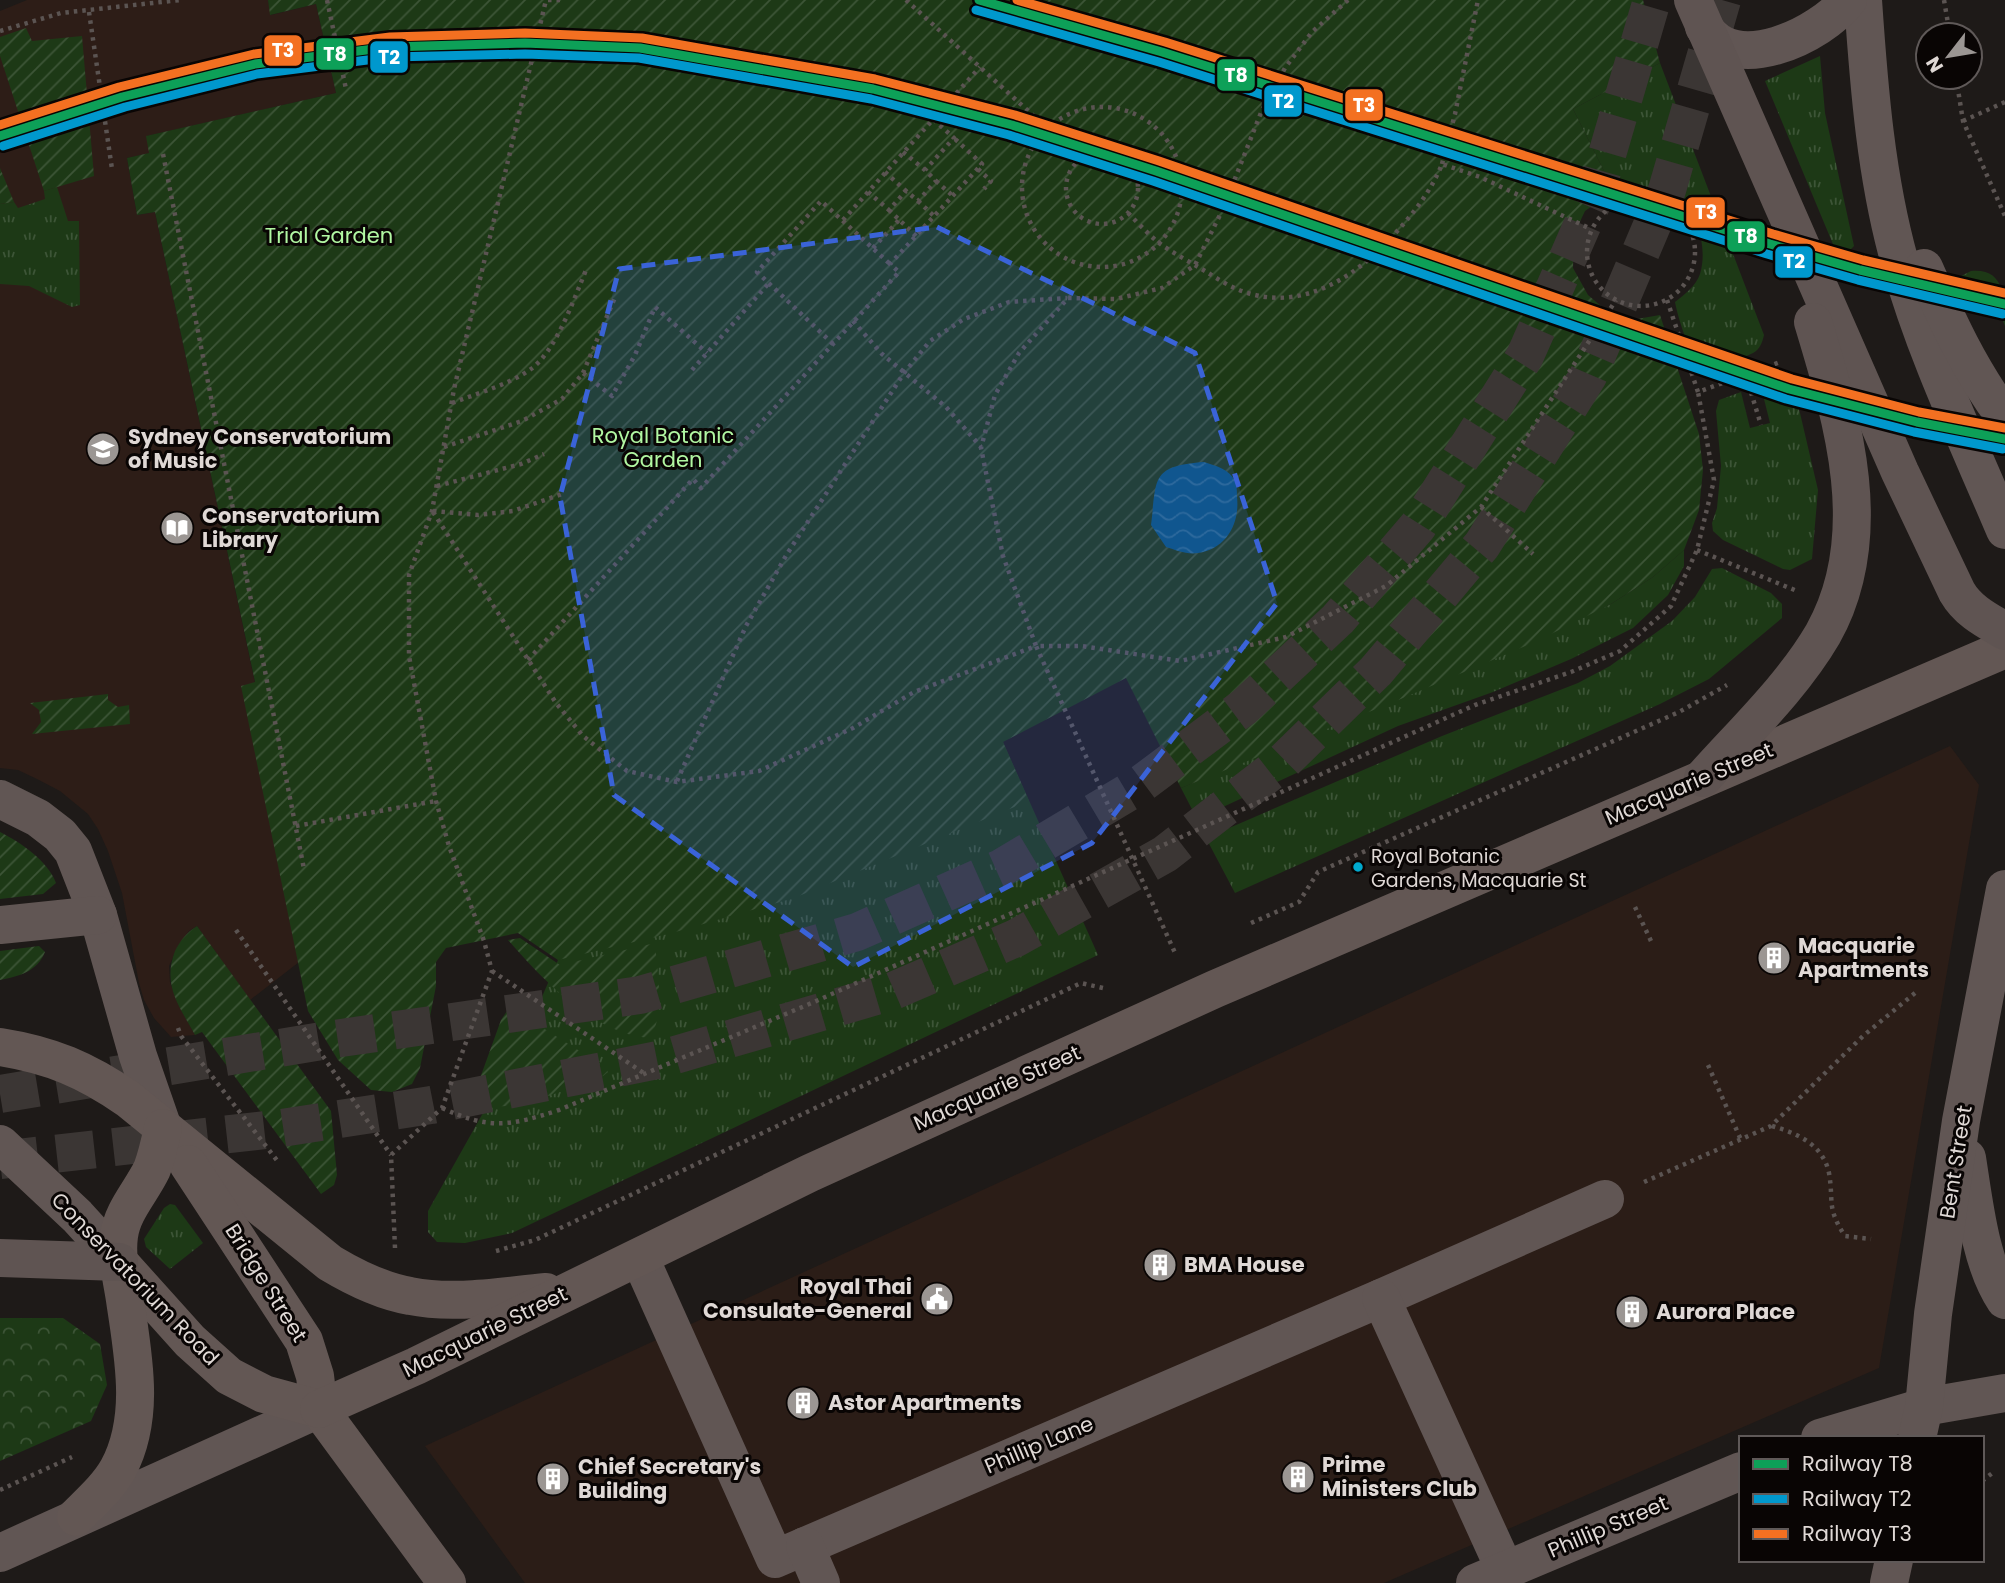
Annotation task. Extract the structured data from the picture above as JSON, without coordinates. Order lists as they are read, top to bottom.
{
  "streets": {
    "main road": ["Macquarie Street", "Conservatorium Road", "Bridge Street"],
    "street": ["Bent Street", "Phillip Lane", "Phillip Street"]
  },
  "crossings": [
    ["Macquarie Street", "Conservatorium Road"],
    ["Macquarie Street", "Bridge Street"],
    ["Macquarie Street", "Phillip Lane"],
    ["Conservatorium Road", "Bridge Street"]
  ],
  "parks": ["Trial Garden", "Royal Botanic Garden"],
  "places": {
    "school or university": ["Sydney Conservatorium of Music"],
    "library": ["Conservatorium Library"],
    "other": ["Royal Botanic Gardens, Macquarie St"],
    "building": [
      "Macquarie Apartments",
      "BMA House",
      "Aurora Place",
      "Astor Apartments",
      "Prime Ministers Club",
      "Chief Secretary's Building"
    ],
    "public building": ["Royal Thai Consulate-General"]
  },
  "lines": ["rail line T8", "rail line T3", "rail line T2"],
  "legend": ["Railway T8", "Railway T2", "Railway T3"],
  "north": "bottom left"
}
